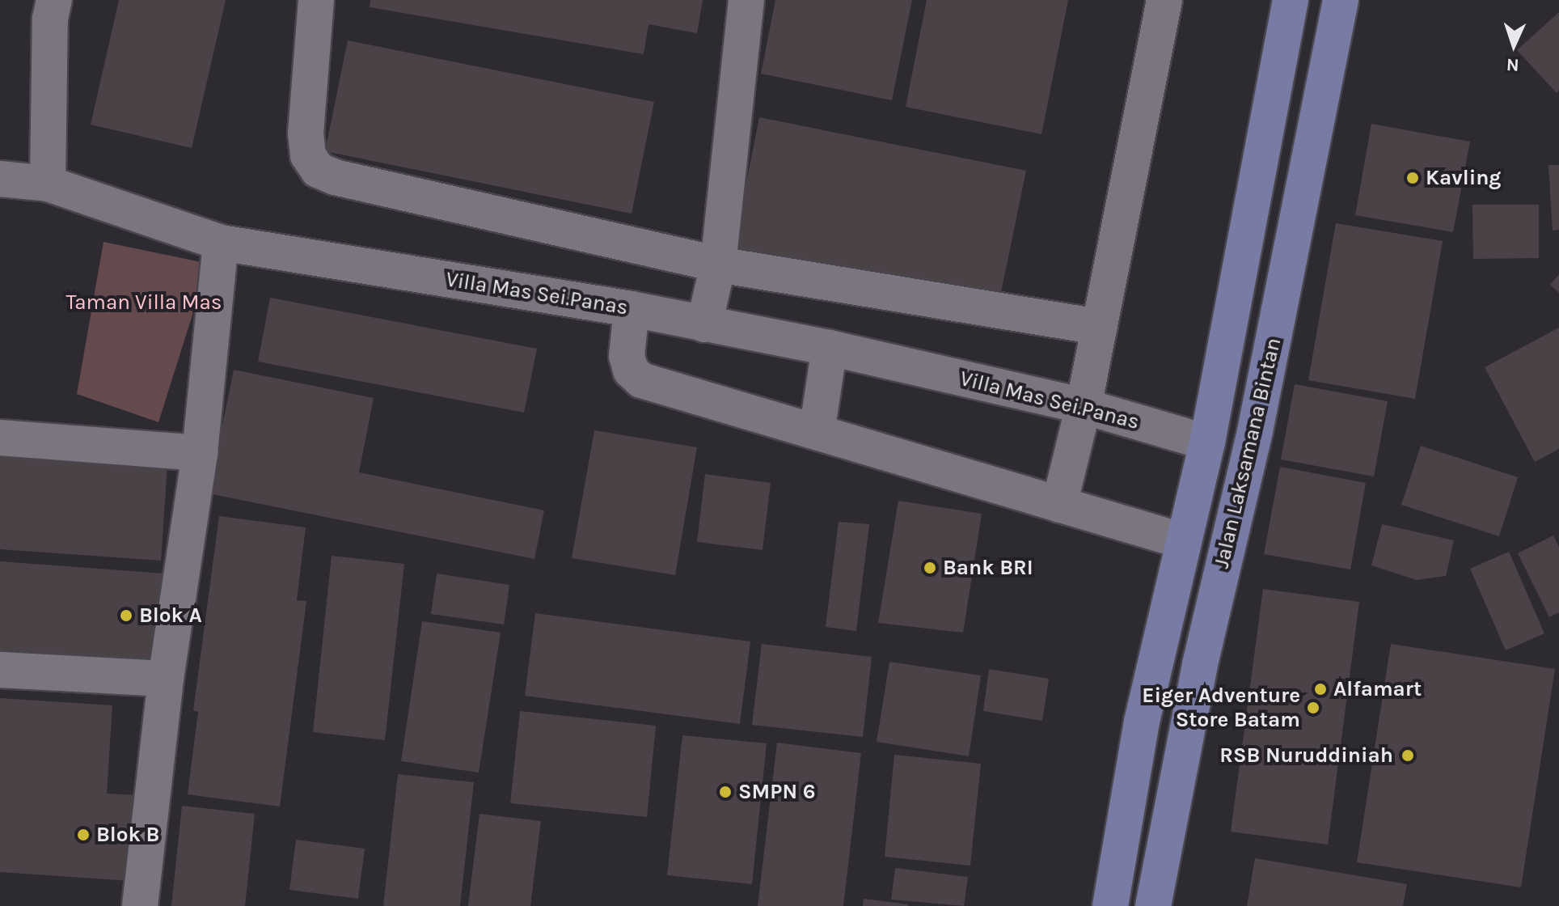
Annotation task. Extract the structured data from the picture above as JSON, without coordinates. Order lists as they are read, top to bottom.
{
  "streets": {
    "main road": ["Jalan Laksamana Bintan"],
    "street": ["Villa Mas Sei.Panas"]
  },
  "crossings": [
    ["Villa Mas Sei.Panas", "Jalan Laksamana Bintan"]
  ],
  "parks": ["Taman Villa Mas"],
  "places": [
    "Kavling",
    "Bank BRI",
    "Blok A",
    "Alfamart",
    "Eiger Adventure Store Batam",
    "RSB Nuruddiniah",
    "SMPN 6",
    "Blok B"
  ],
  "north": "bottom"
}
